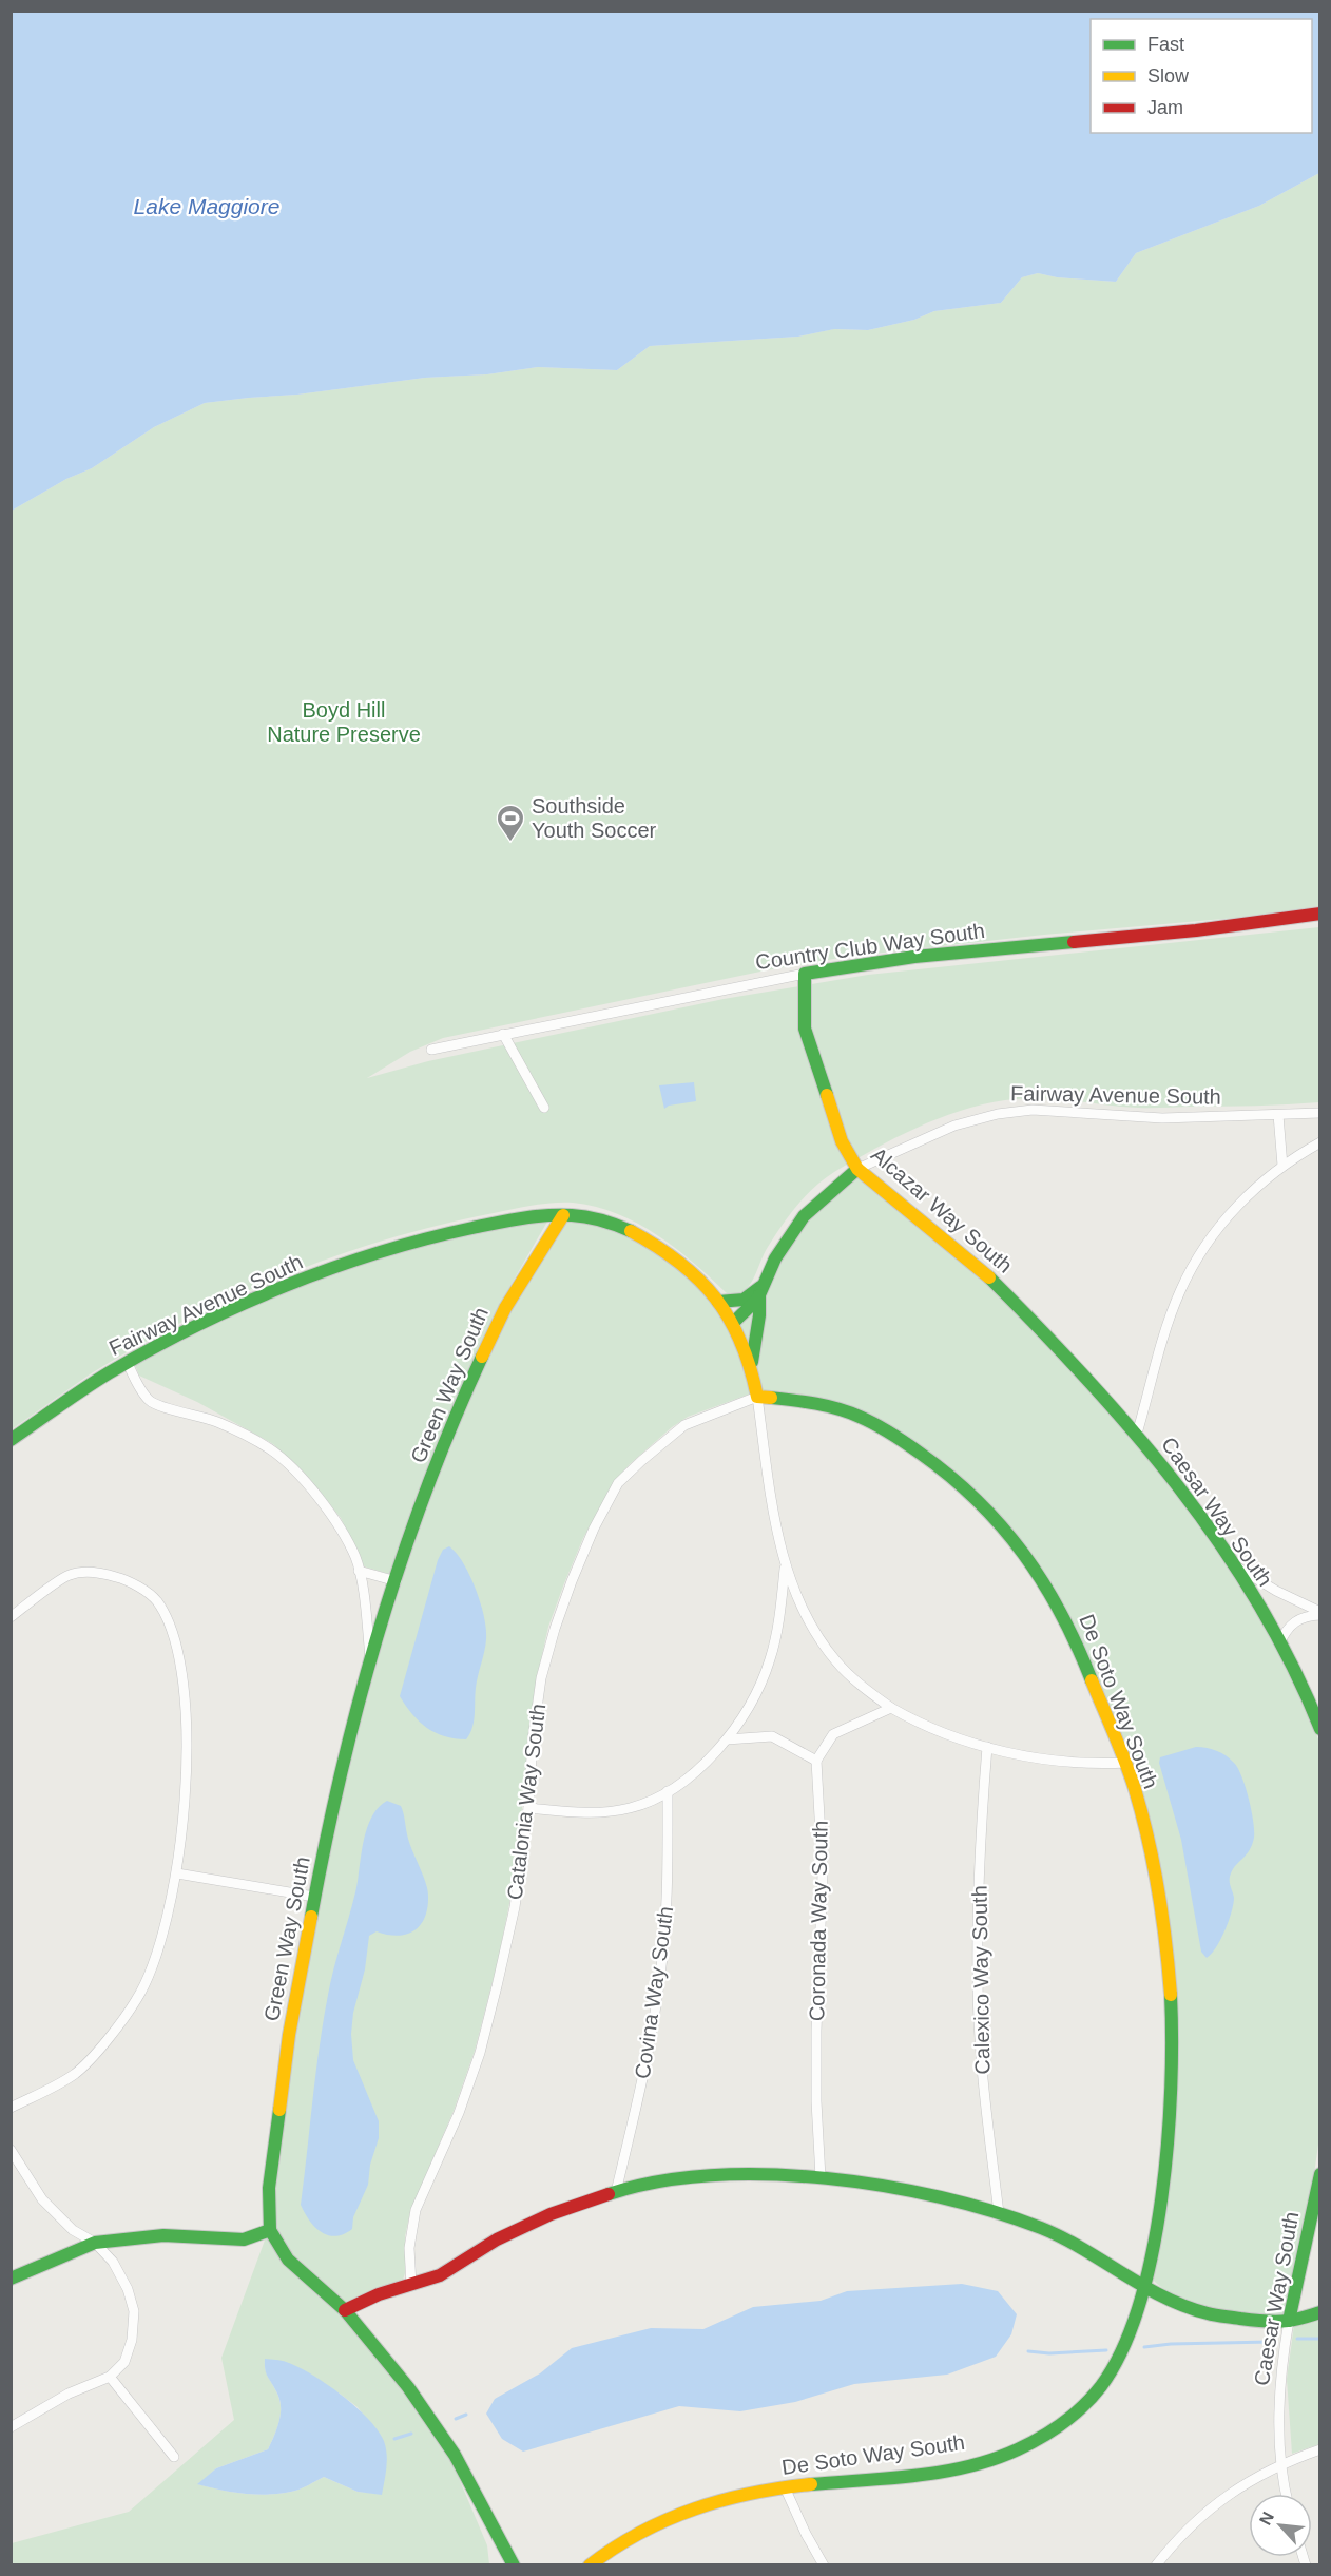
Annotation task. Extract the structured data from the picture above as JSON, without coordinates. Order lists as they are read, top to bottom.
{
  "streets": {
    "street": [
      "Country Club Way South",
      "Fairway Avenue South",
      "Alcazar Way South",
      "Green Way South",
      "Caesar Way South",
      "De Soto Way South",
      "Catalonia Way South",
      "Coronada Way South",
      "Calexico Way South",
      "Covina Way South"
    ]
  },
  "crossings": [
    ["Country Club Way South", "Alcazar Way South"],
    ["Fairway Avenue South", "Alcazar Way South"],
    ["Fairway Avenue South", "Green Way South"],
    ["Fairway Avenue South", "De Soto Way South"],
    ["Fairway Avenue South", "Catalonia Way South"],
    ["Alcazar Way South", "Caesar Way South"],
    ["De Soto Way South", "Catalonia Way South"]
  ],
  "water": ["Lake Maggiore"],
  "parks": ["Boyd Hill Nature Preserve"],
  "places": {
    "sports": ["Southside Youth Soccer"]
  },
  "legend": ["Fast", "Slow", "Jam"],
  "north": "top left"
}
